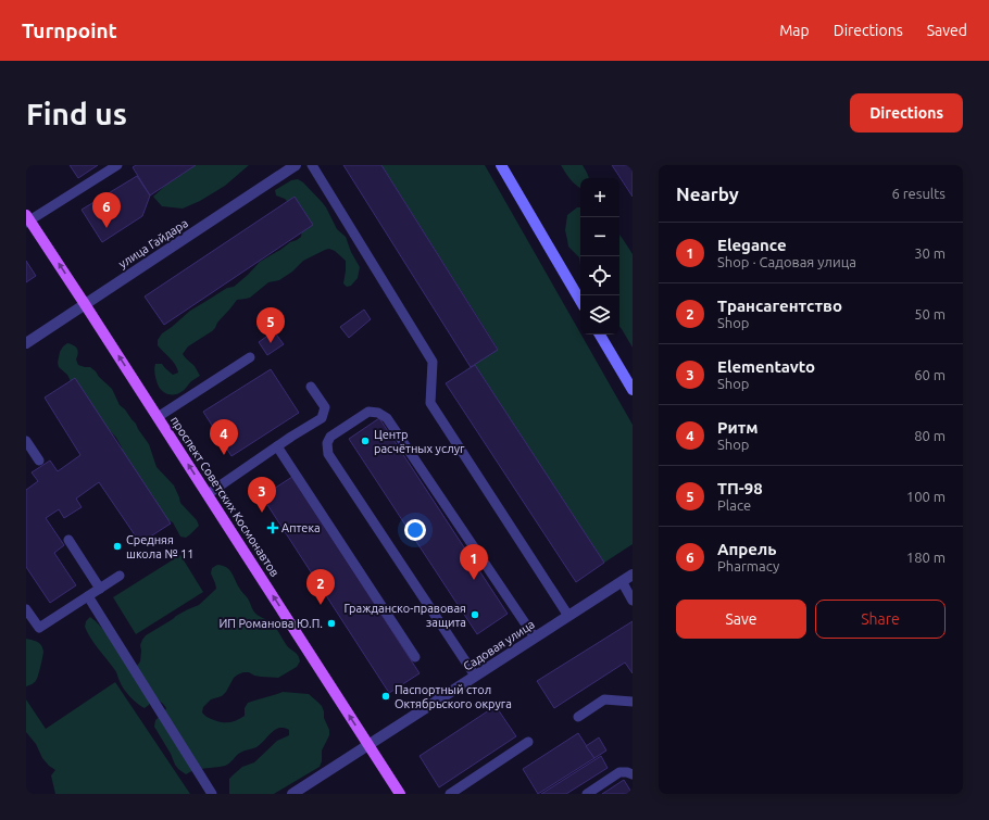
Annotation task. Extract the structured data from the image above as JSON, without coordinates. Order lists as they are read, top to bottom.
{
  "streets": {
    "main road": ["проспект Советских Космонавтов"],
    "street": ["улица Гайдара", "Садовая улица"]
  },
  "crossings": [
    ["улица Гайдара", "проспект Советских Космонавтов"],
    ["проспект Советских Космонавтов", "Садовая улица"]
  ],
  "one_way": ["проспект Советских Космонавтов"],
  "places": {
    "other": [
      "Центр расчётных услуг",
      "Средняя школа № 11",
      "Гражданско-правовая защита",
      "ИП Романова Ю.П.",
      "Паспортный стол Октябрьского округа"
    ],
    "health": ["Аптека"]
  },
  "page": {
    "header": "Turnpoint",
    "nav": ["Map", "Directions", "Saved"],
    "buttons": [
      "Directions",
      ["Save", "Share"]
    ],
    "title": "Find us",
    "heading": ["Nearby", "6 results"],
    "map_buttons": ["+", "−"],
    "pins": [
      "6",
      "5",
      "4",
      "3",
      "1",
      "2"
    ],
    "list": [
      {
        "mark": "1",
        "name": "Elegance",
        "note": "Shop · Садовая улица",
        "value": "30 m"
      },
      {
        "mark": "2",
        "name": "Трансагентство",
        "note": "Shop",
        "value": "50 m"
      },
      {
        "mark": "3",
        "name": "Elementavto",
        "note": "Shop",
        "value": "60 m"
      },
      {
        "mark": "4",
        "name": "Ритм",
        "note": "Shop",
        "value": "80 m"
      },
      {
        "mark": "5",
        "name": "ТП-98",
        "note": "Place",
        "value": "100 m"
      },
      {
        "mark": "6",
        "name": "Апрель",
        "note": "Pharmacy",
        "value": "180 m"
      }
    ]
  }
}
